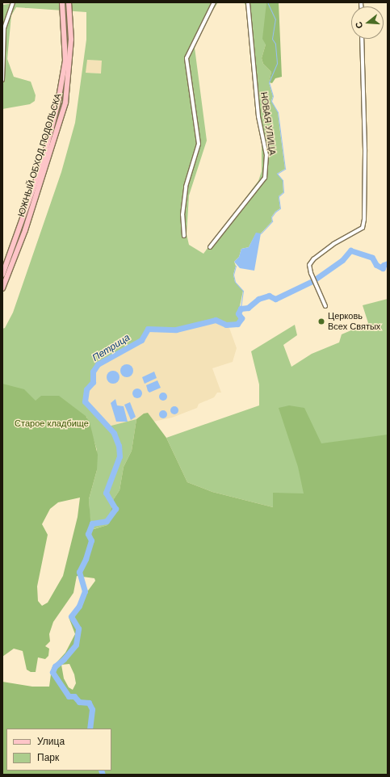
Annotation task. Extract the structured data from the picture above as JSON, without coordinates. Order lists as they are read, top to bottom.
{
  "streets": {
    "main road": ["ЮЖНЫЙ ОБХОД ПОДОЛЬСКА"],
    "street": ["НОВАЯ УЛИЦА"]
  },
  "water": ["Петрица"],
  "parks": ["Старое кладбище"],
  "places": ["Церковь Всех Святых"],
  "legend": ["Улица", "Парк"],
  "north": "left"
}
